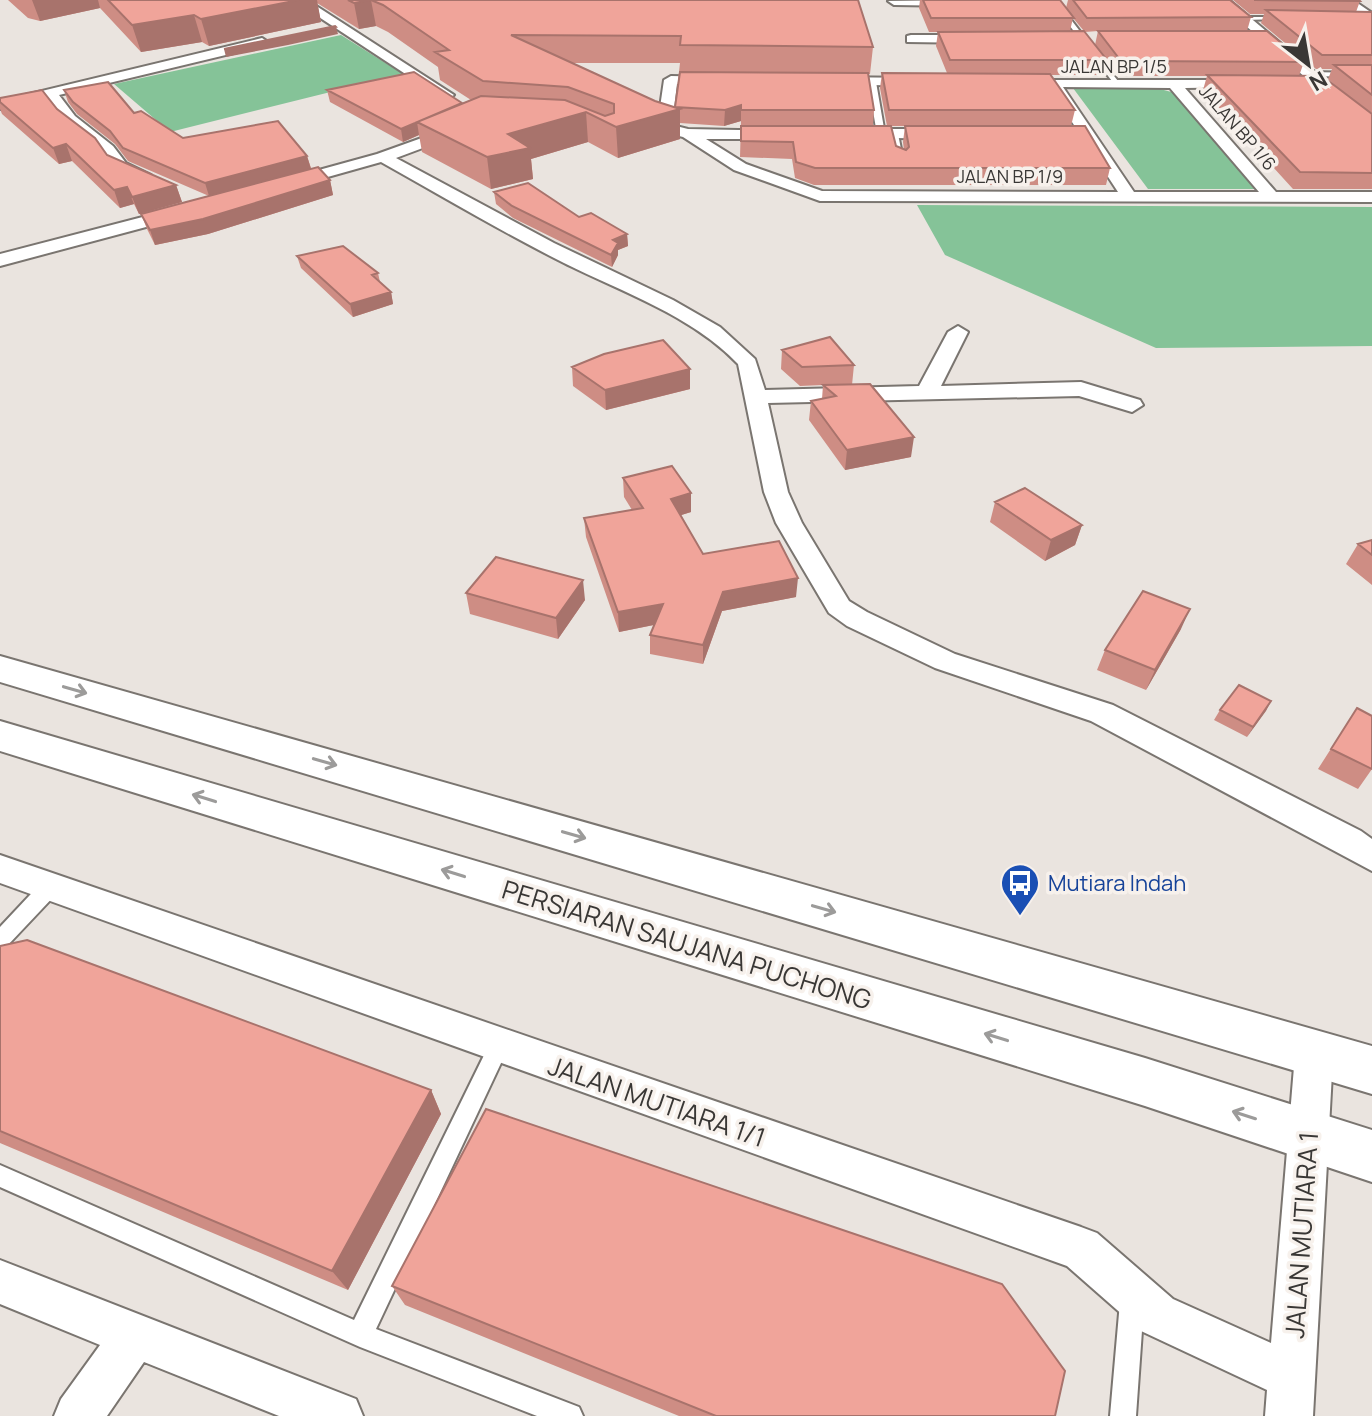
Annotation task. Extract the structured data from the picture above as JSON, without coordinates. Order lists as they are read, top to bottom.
{
  "streets": {
    "street": [
      "JALAN BP 1/5",
      "JALAN BP 1/6",
      "JALAN BP 1/9",
      "PERSIARAN SAUJANA PUCHONG",
      "JALAN MUTIARA 1/1",
      "JALAN MUTIARA 1"
    ]
  },
  "crossings": [
    ["JALAN BP 1/5", "JALAN BP 1/6"],
    ["JALAN BP 1/6", "JALAN BP 1/9"],
    ["PERSIARAN SAUJANA PUCHONG", "JALAN MUTIARA 1"],
    ["JALAN MUTIARA 1/1", "JALAN MUTIARA 1"]
  ],
  "places": {
    "bus stop": ["Mutiara Indah"]
  },
  "north": "bottom right"
}
